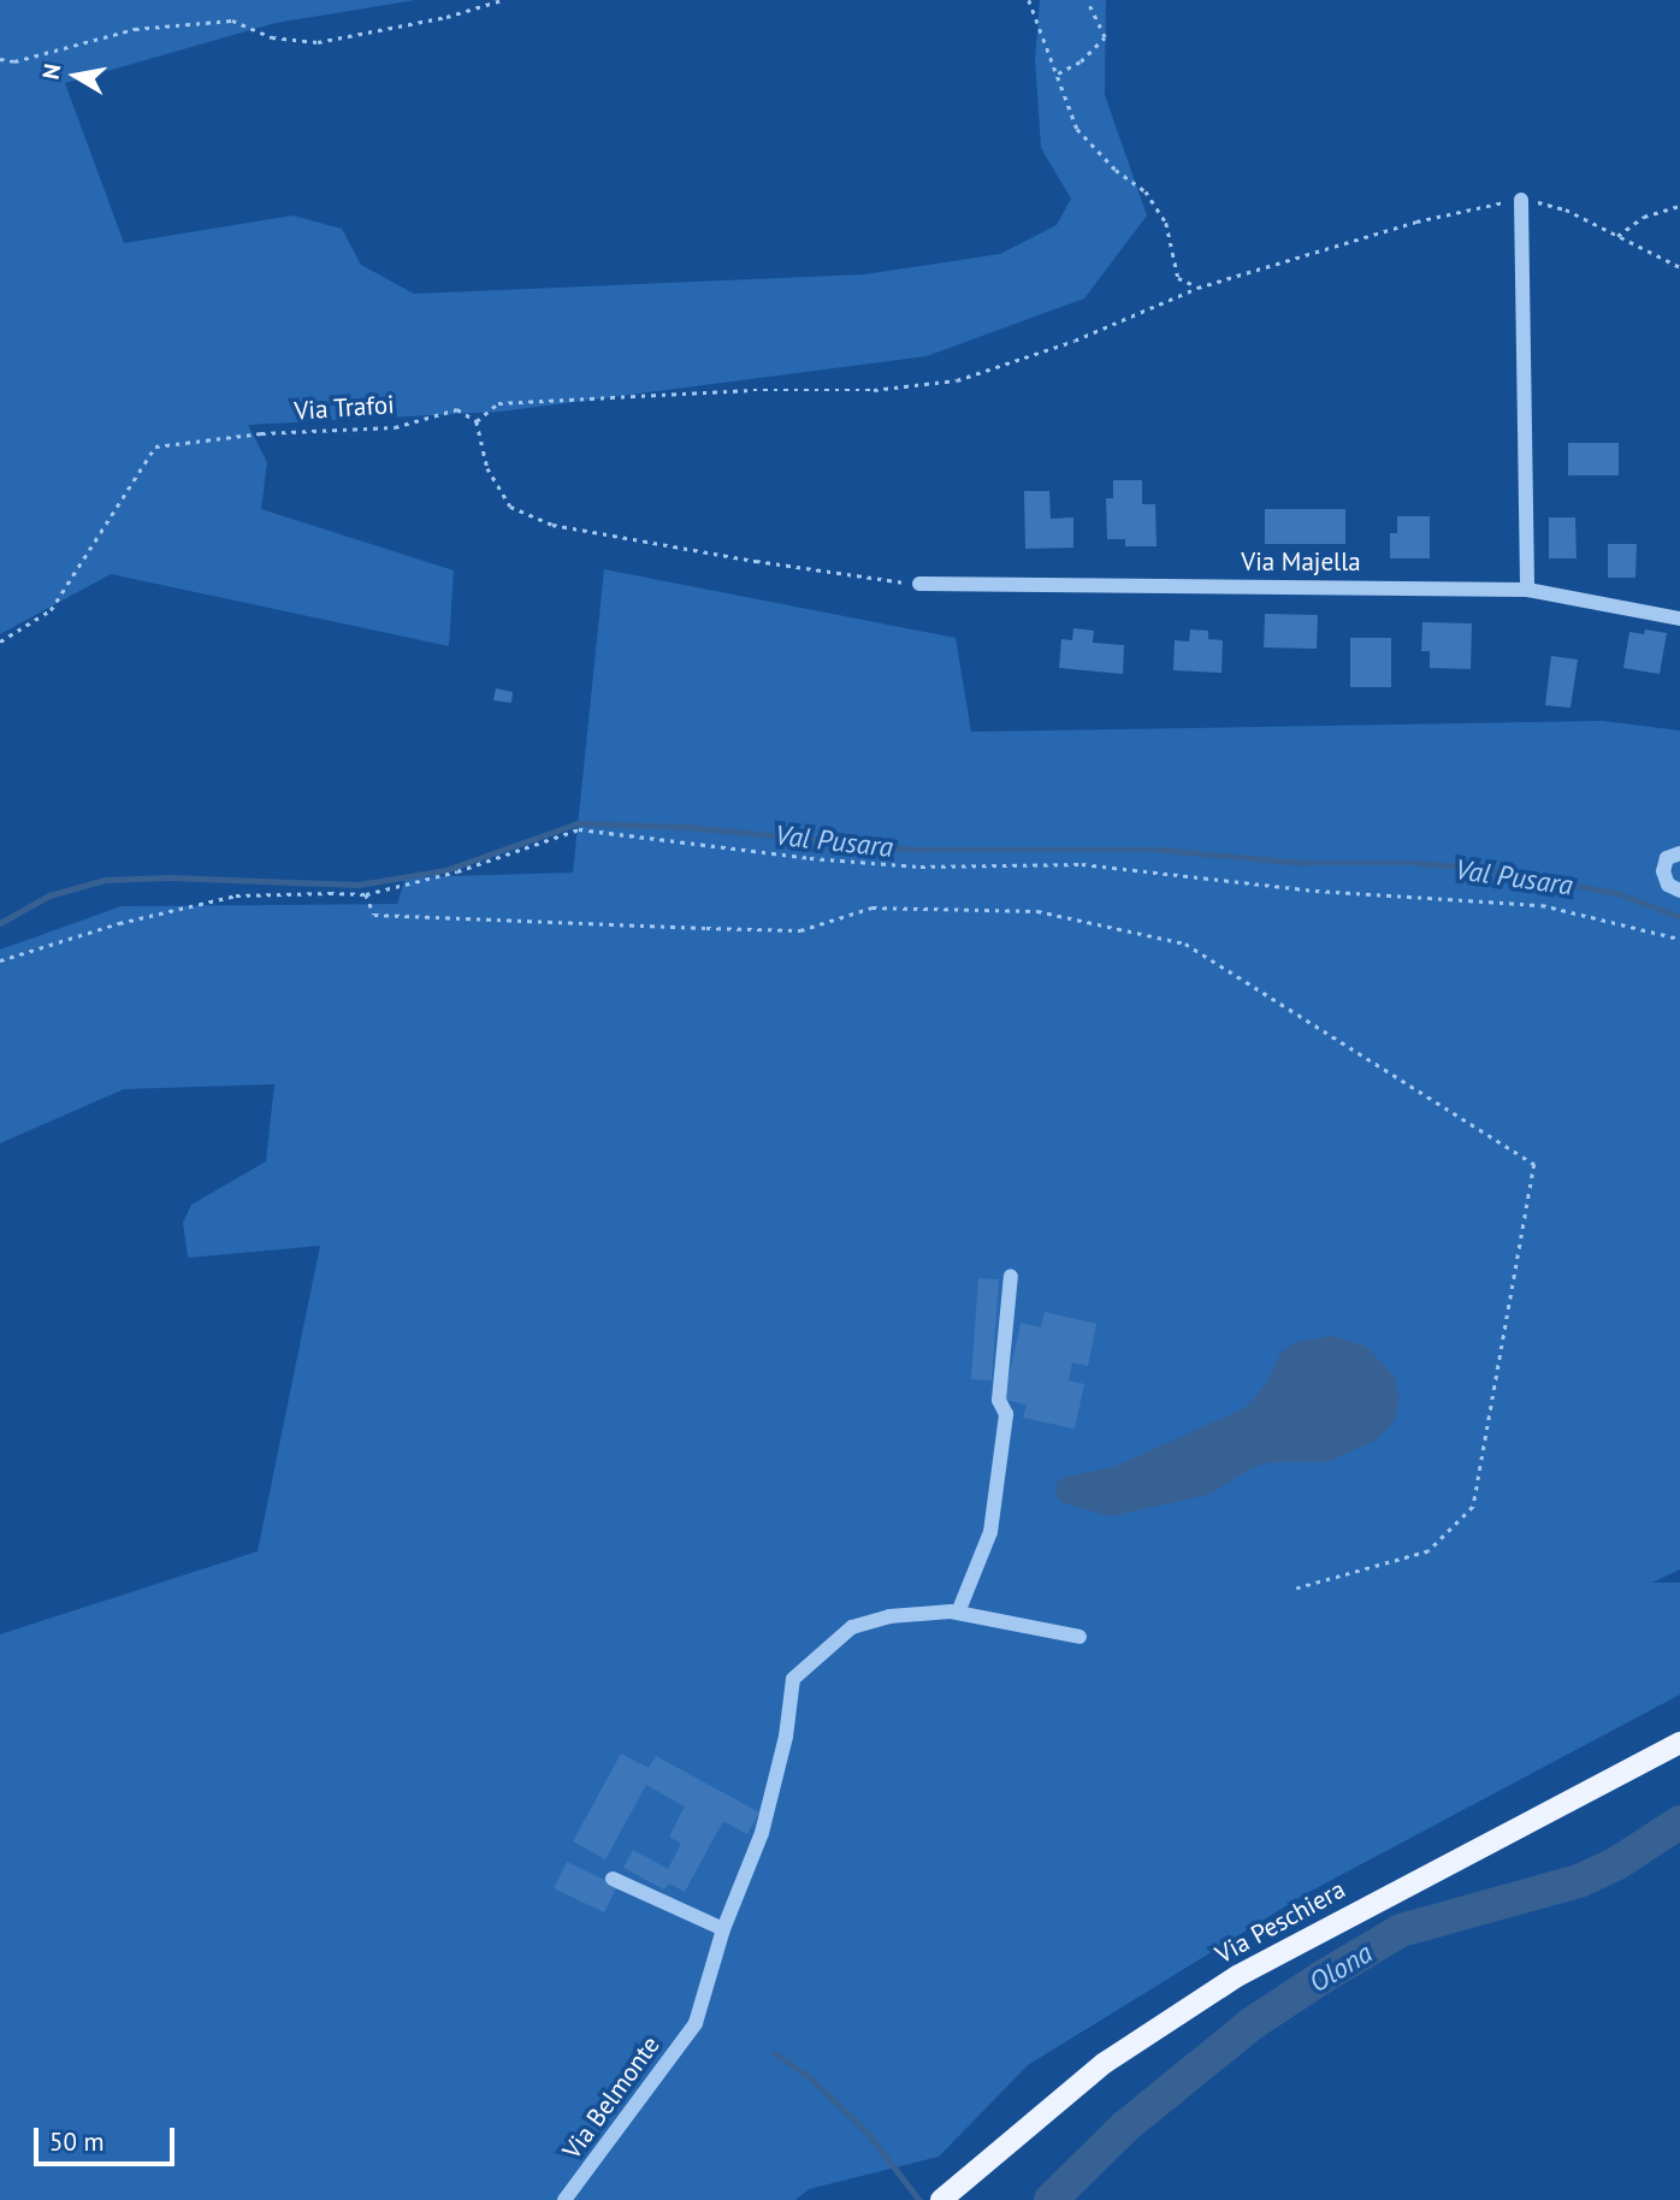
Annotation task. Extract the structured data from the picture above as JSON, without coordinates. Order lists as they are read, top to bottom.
{
  "streets": {
    "main road": ["Via Peschiera"],
    "street": ["Via Majella", "Via Belmonte"],
    "path": ["Via Trafoi"]
  },
  "water": ["Val Pusara", "Olona"],
  "scale_bar": "50 m",
  "north": "left"
}
